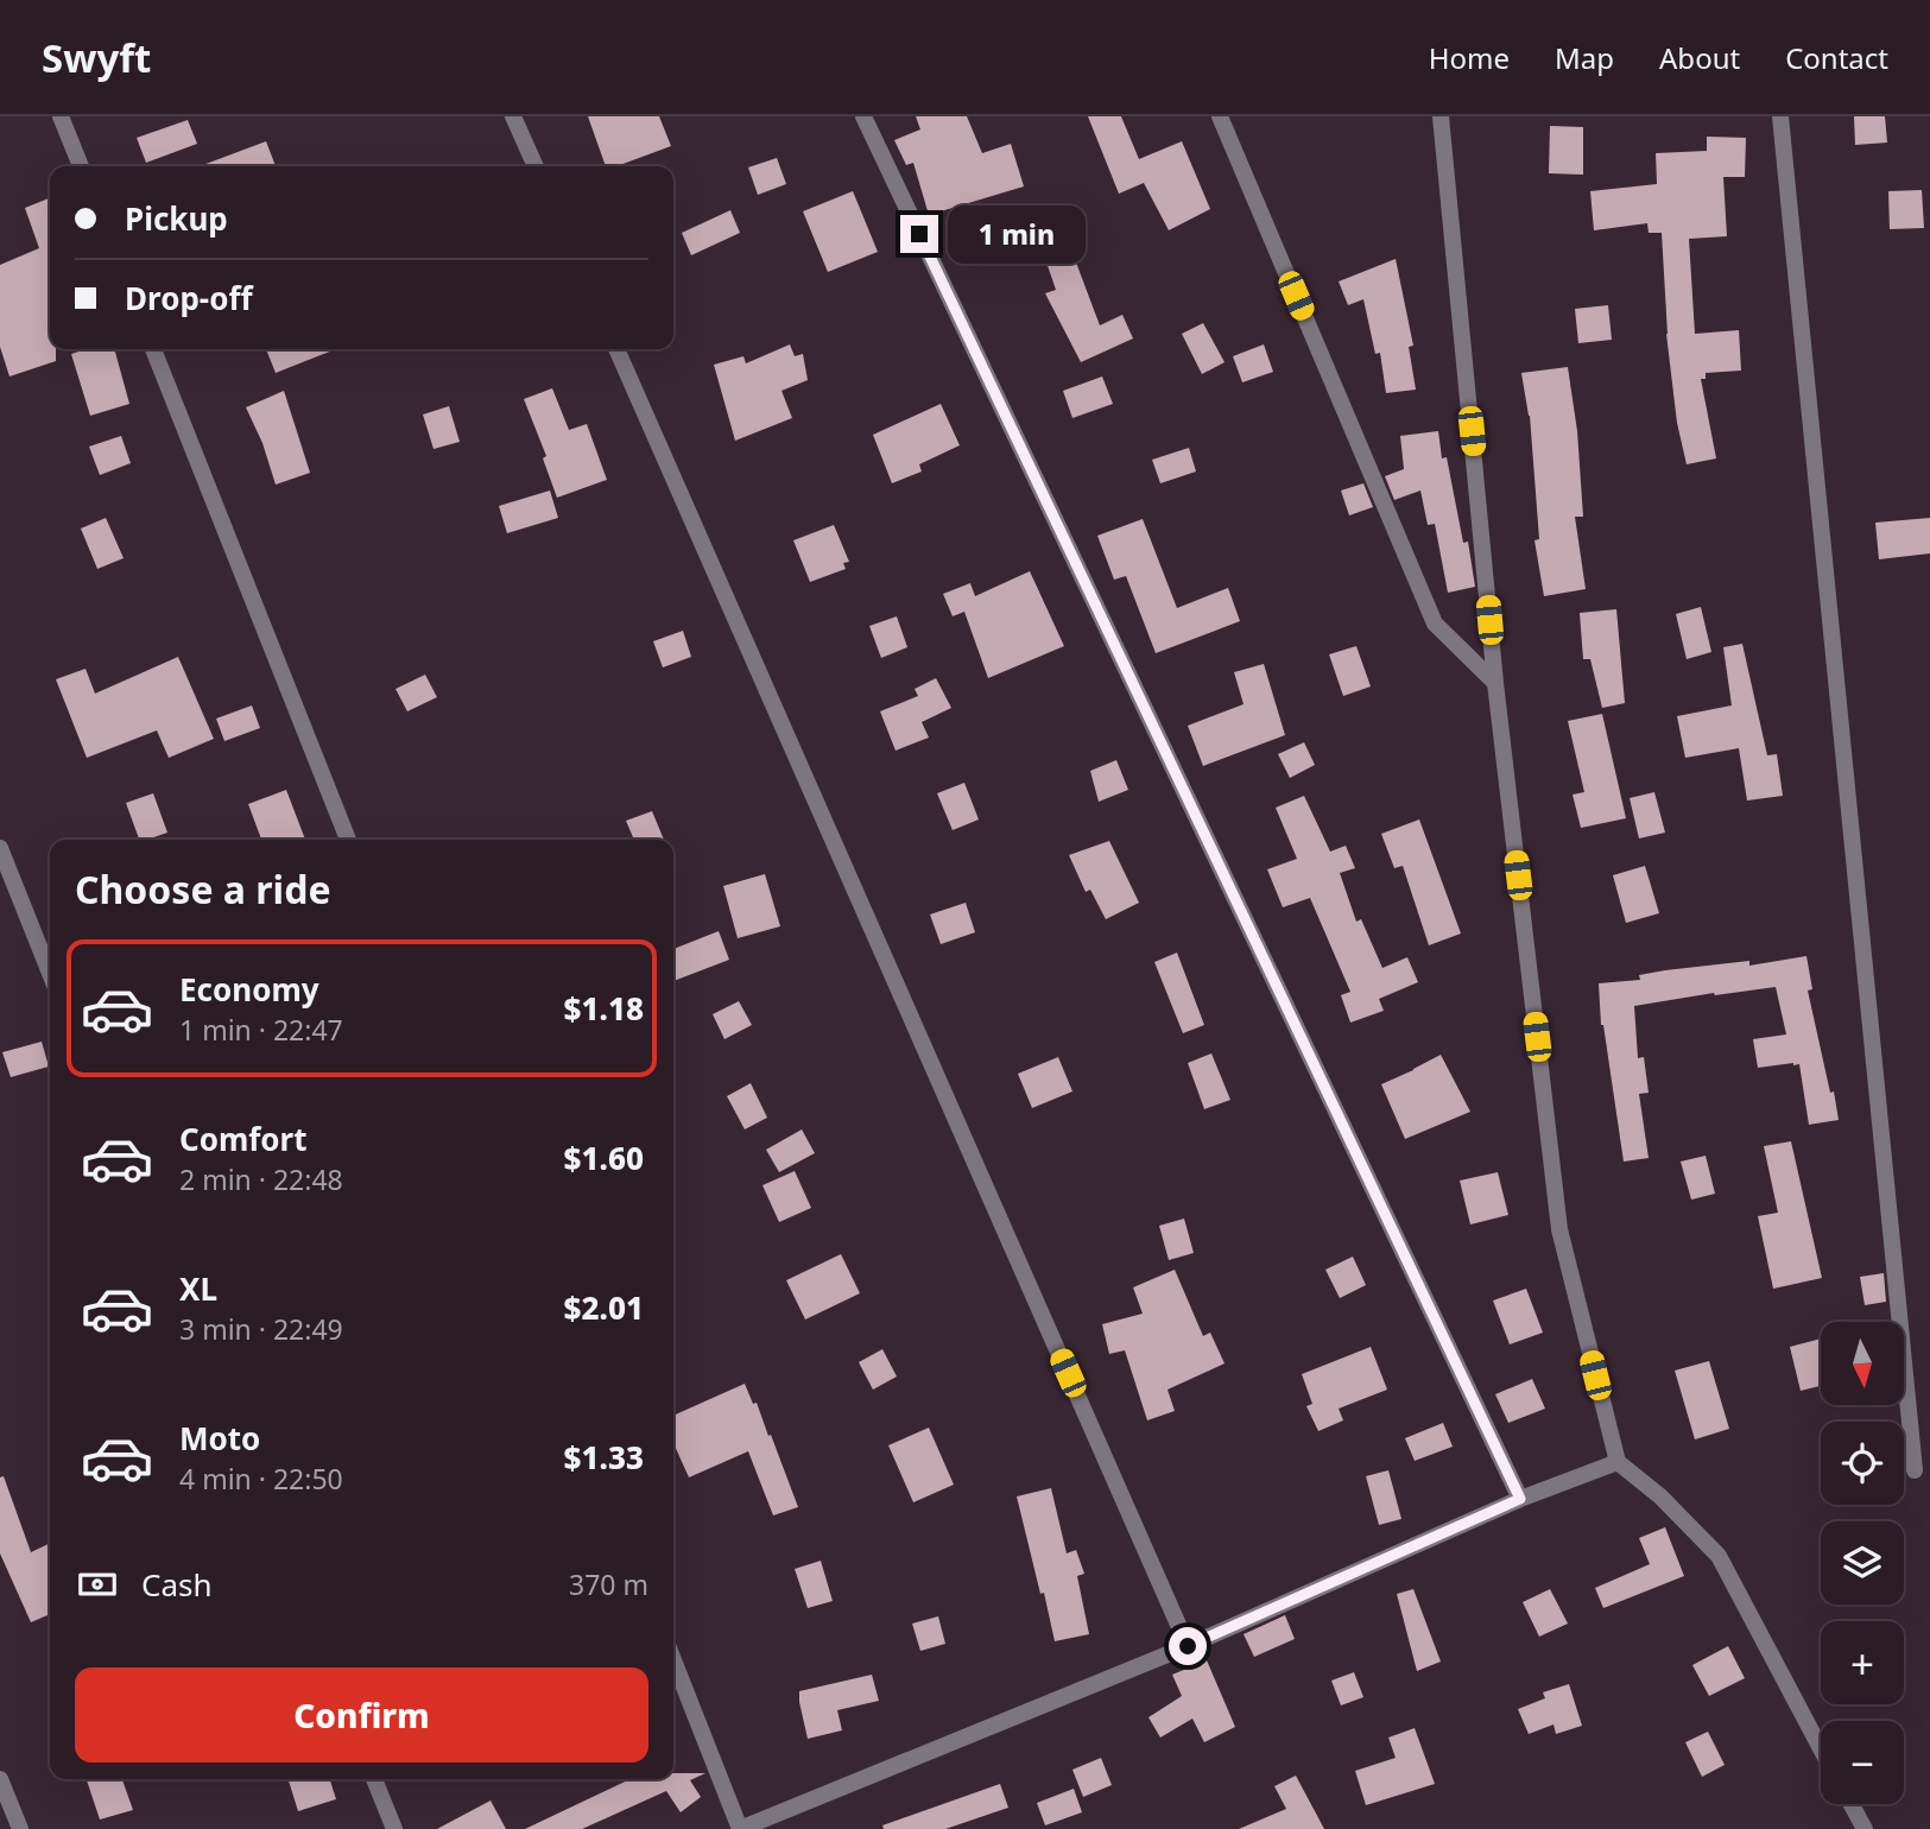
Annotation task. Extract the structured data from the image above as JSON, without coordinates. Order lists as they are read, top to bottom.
{
  "north": "bottom",
  "page": {
    "header": "Swyft",
    "nav": [
      "Home",
      "Map",
      "About",
      "Contact"
    ],
    "banner": ["Pickup", "Drop-off"],
    "bubble": "1 min",
    "heading": "Choose a ride",
    "list": [
      {
        "name": "Economy",
        "note": "1 min · 22:47",
        "value": "$1.18"
      },
      {
        "name": "Comfort",
        "note": "2 min · 22:48",
        "value": "$1.60"
      },
      {
        "name": "XL",
        "note": "3 min · 22:49",
        "value": "$2.01"
      },
      {
        "name": "Moto",
        "note": "4 min · 22:50",
        "value": "$1.33"
      }
    ],
    "map_buttons": ["+", "−"],
    "pay": ["Cash", "370 m"],
    "buttons": "Confirm"
  }
}
